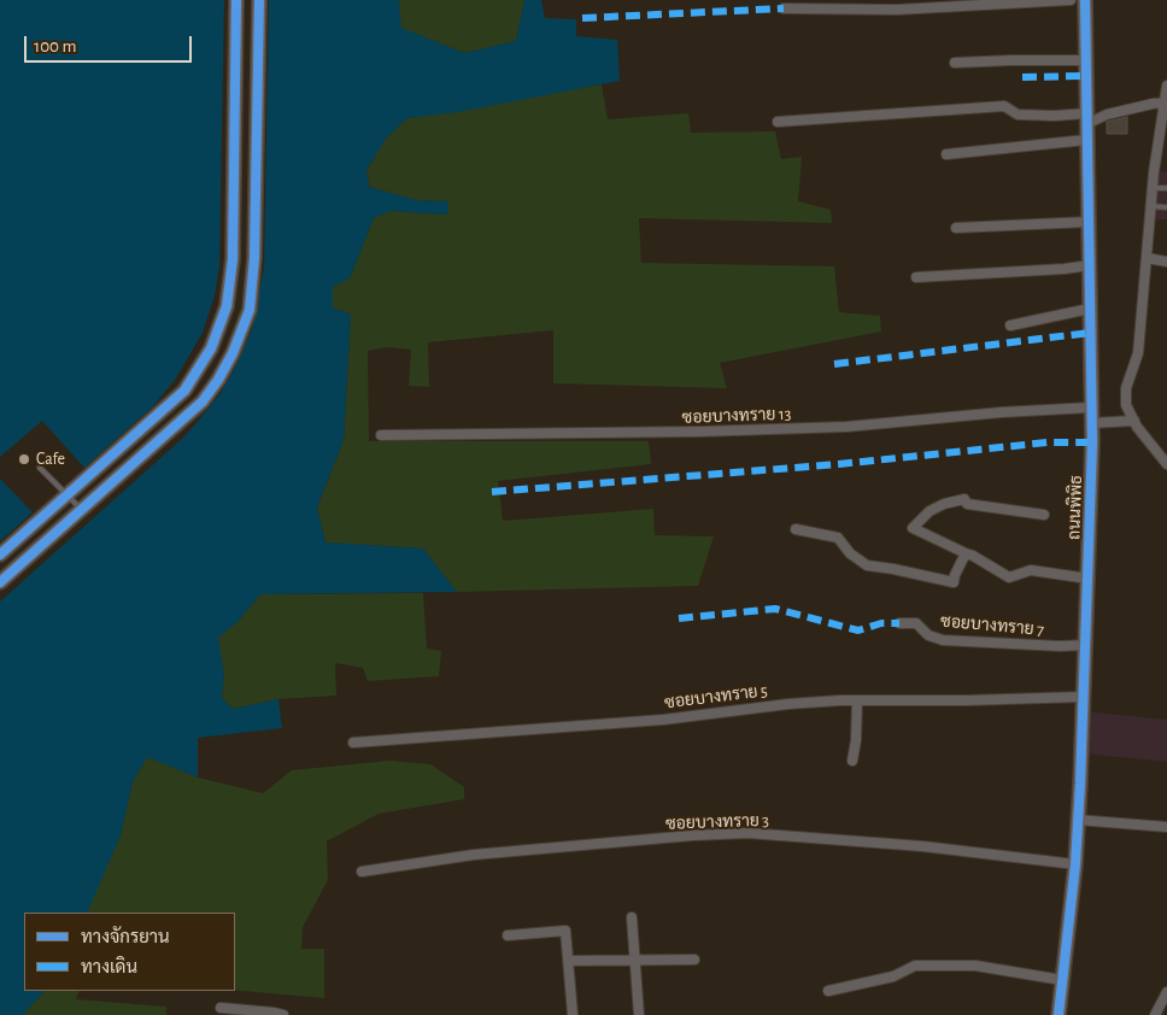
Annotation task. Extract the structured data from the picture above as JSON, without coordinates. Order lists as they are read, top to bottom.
{
  "streets": {
    "main road": ["ถนนพิพิธ"],
    "street": [
      "ซอยบางทราย 13",
      "ซอยบางทราย 7",
      "ซอยบางทราย 5",
      "ซอยบางทราย 3"
    ]
  },
  "crossings": [
    ["ซอยบางทราย 13", "ถนนพิพิธ"],
    ["ถนนพิพิธ", "ซอยบางทราย 7"],
    ["ถนนพิพิธ", "ซอยบางทราย 5"],
    ["ถนนพิพิธ", "ซอยบางทราย 3"]
  ],
  "places": ["Cafe"],
  "legend": ["ทางจักรยาน", "ทางเดิน"],
  "scale_bar": "100 m"
}
